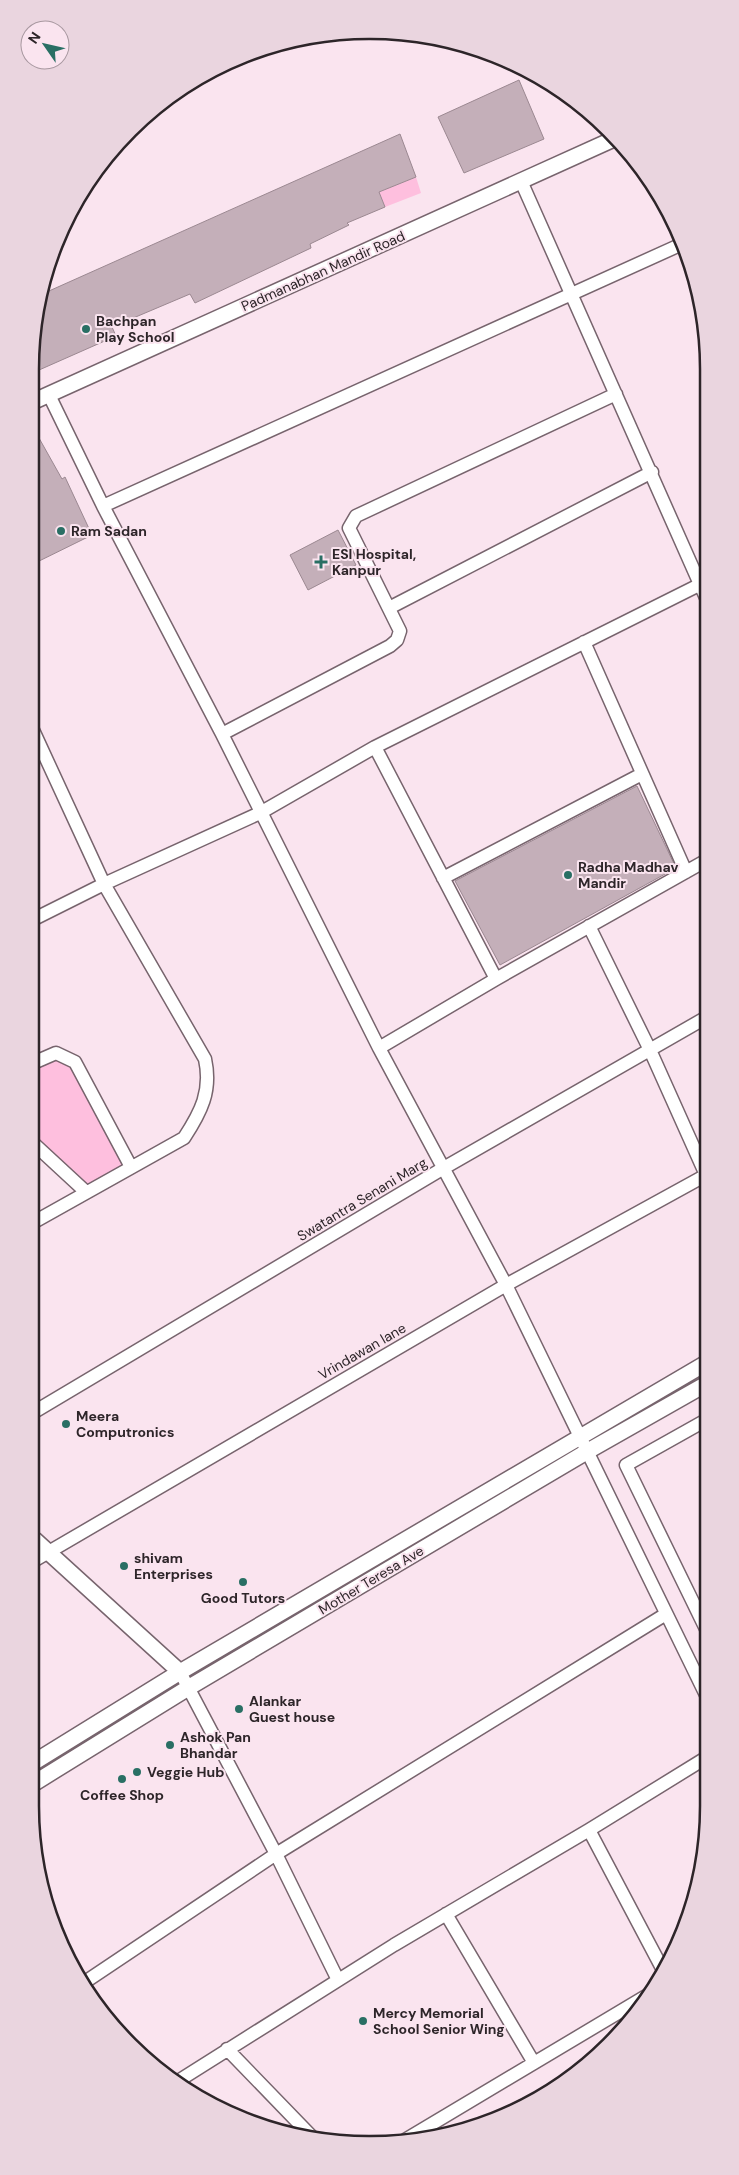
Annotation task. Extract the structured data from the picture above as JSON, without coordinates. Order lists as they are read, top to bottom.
{
  "streets": {
    "street": [
      "Padmanabhan Mandir Road",
      "Swatantra Senani Marg",
      "Vrindawan lane",
      "Mother Teresa Ave"
    ]
  },
  "places": {
    "other": [
      "Bachpan Play School",
      "Ram Sadan",
      "Radha Madhav Mandir",
      "Meera Computronics",
      "shivam Enterprises",
      "Good Tutors",
      "Alankar Guest house",
      "Ashok Pan Bhandar",
      "Veggie Hub",
      "Coffee Shop",
      "Mercy Memorial School Senior Wing"
    ],
    "health": ["ESI Hospital, Kanpur"]
  },
  "north": "top left"
}
